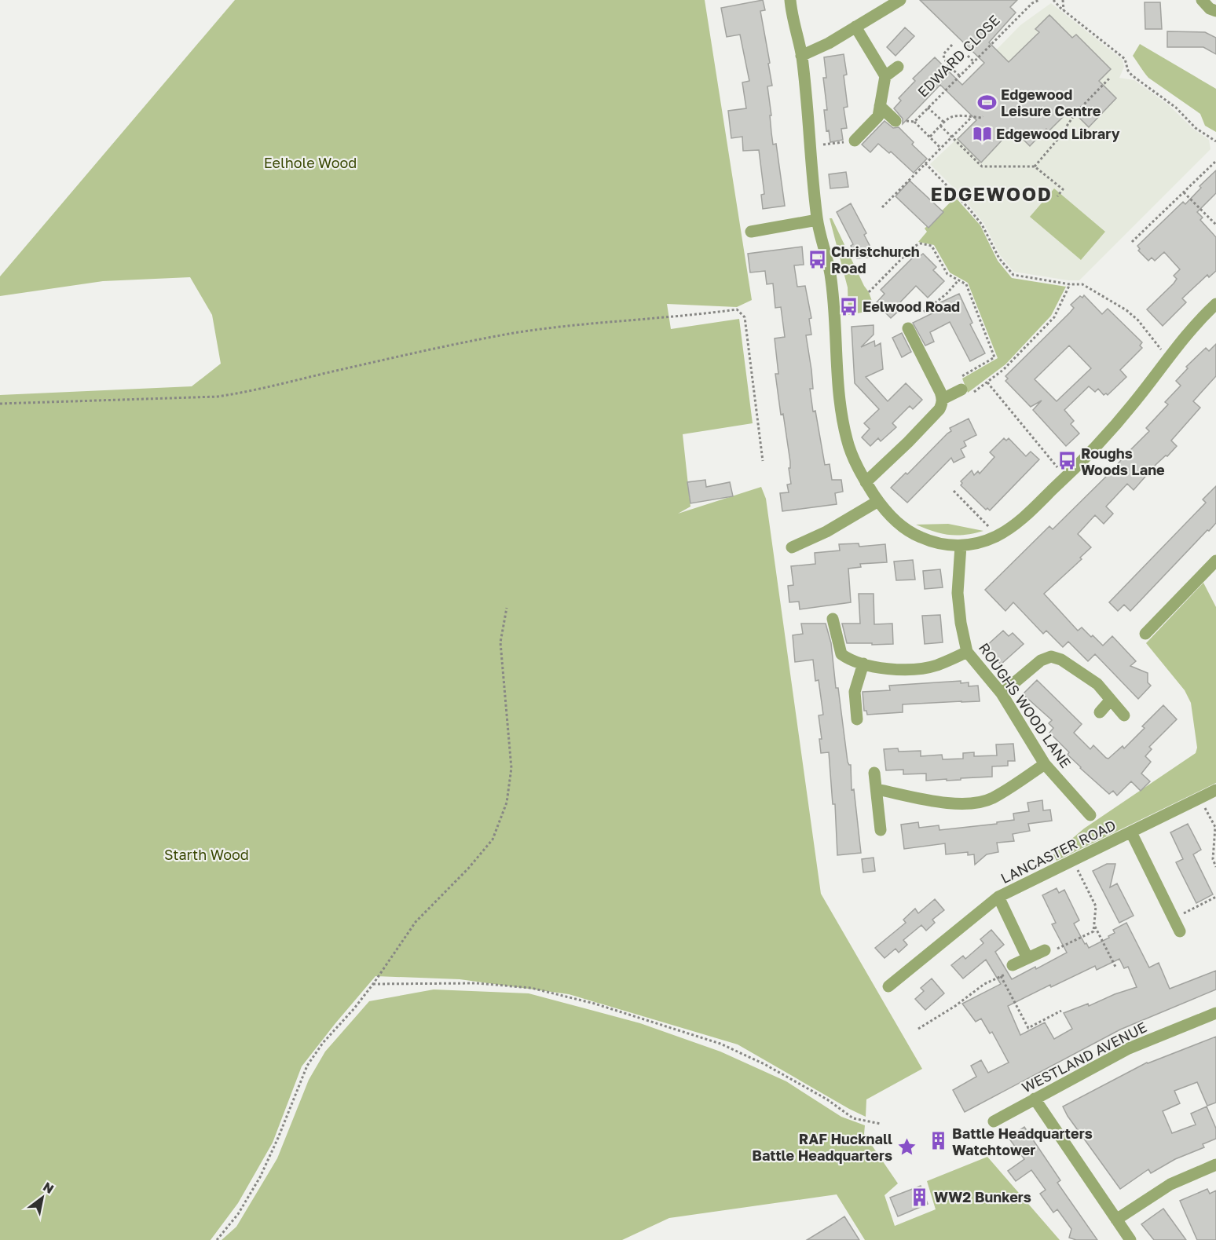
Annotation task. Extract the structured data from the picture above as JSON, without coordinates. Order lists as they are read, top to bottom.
{
  "streets": {
    "street": ["ROUGHS WOOD LANE", "LANCASTER ROAD", "WESTLAND AVENUE"],
    "path": ["EDWARD CLOSE"]
  },
  "districts": ["EDGEWOOD"],
  "parks": ["Eelhole Wood", "Starth Wood"],
  "places": {
    "sports": ["Edgewood Leisure Centre"],
    "library": ["Edgewood Library"],
    "bus stop": ["Christchurch Road", "Eelwood Road", "Roughs Woods Lane"],
    "building": ["Battle Headquarters Watchtower", "WW2 Bunkers"],
    "place": ["RAF Hucknall Battle Headquarters"]
  },
  "north": "top right"
}
